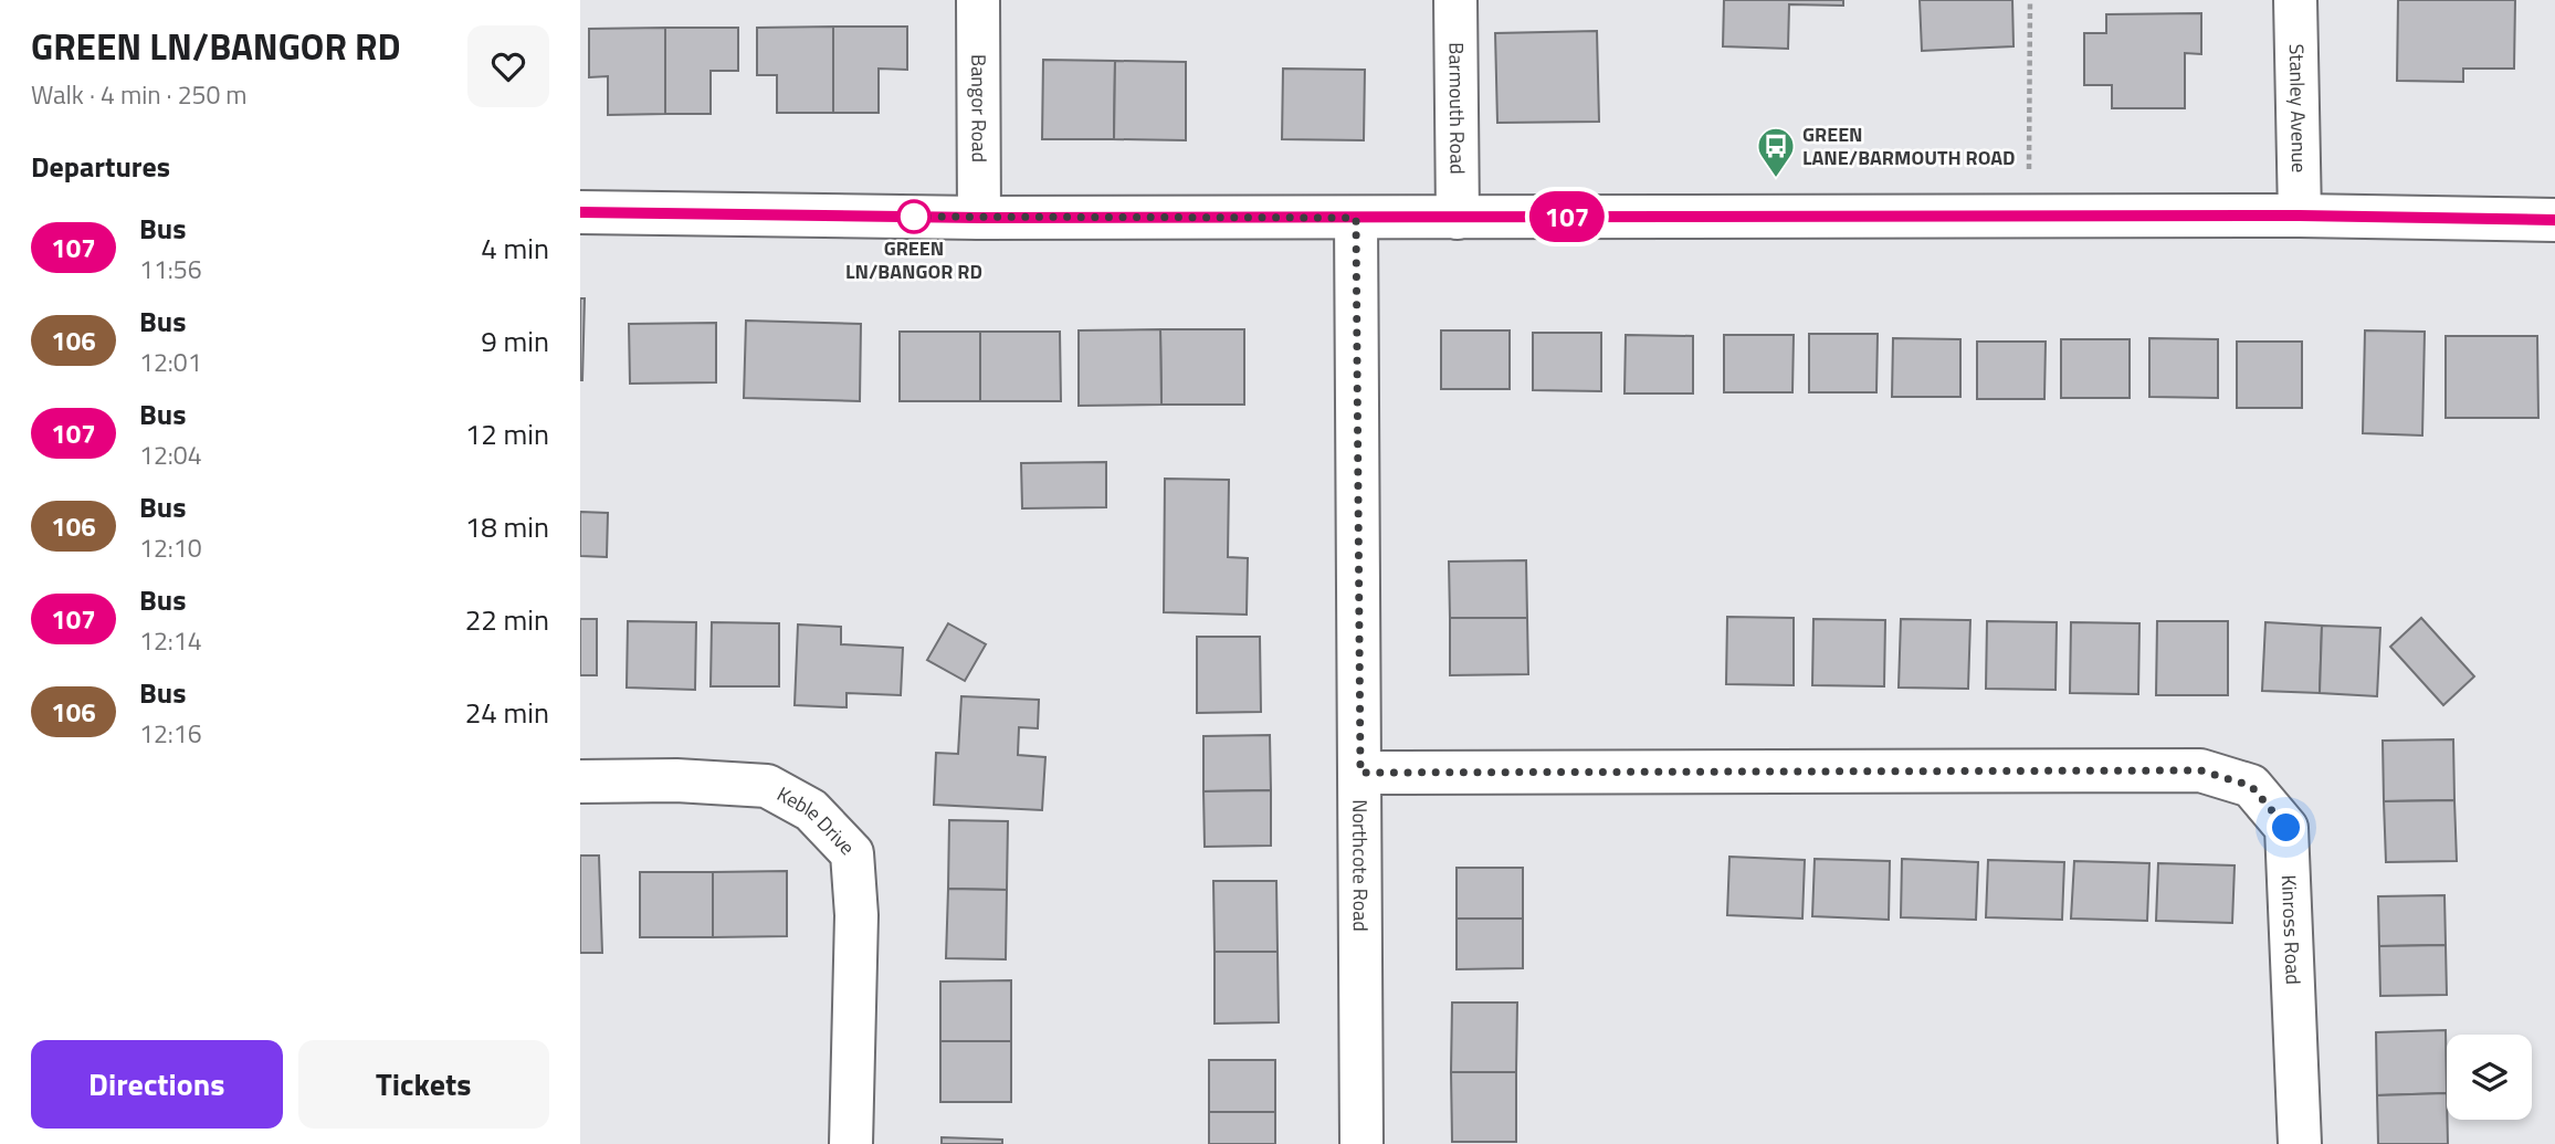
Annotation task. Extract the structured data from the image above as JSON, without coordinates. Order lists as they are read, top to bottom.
{
  "streets": {
    "street": [
      "Bangor Road",
      "Barmouth Road",
      "Stanley Avenue",
      "Keble Drive",
      "Northcote Road",
      "Kinross Road"
    ]
  },
  "crossings": [
    ["Northcote Road", "Kinross Road"]
  ],
  "places": {
    "bus stop": ["GREEN LANE/BARMOUTH ROAD"],
    "other": ["GREEN LN/BANGOR RD"]
  },
  "lines": ["bus line 107"],
  "page": {
    "heading": [
      ["GREEN LN/BANGOR RD", "Walk · 4 min · 250 m"],
      "Departures"
    ],
    "on_map": "107",
    "list": [
      {
        "mark": "107",
        "name": "Bus",
        "note": "11:56",
        "value": "4 min"
      },
      {
        "mark": "106",
        "name": "Bus",
        "note": "12:01",
        "value": "9 min"
      },
      {
        "mark": "107",
        "name": "Bus",
        "note": "12:04",
        "value": "12 min"
      },
      {
        "mark": "106",
        "name": "Bus",
        "note": "12:10",
        "value": "18 min"
      },
      {
        "mark": "107",
        "name": "Bus",
        "note": "12:14",
        "value": "22 min"
      },
      {
        "mark": "106",
        "name": "Bus",
        "note": "12:16",
        "value": "24 min"
      }
    ],
    "buttons": ["Directions", "Tickets"]
  }
}
